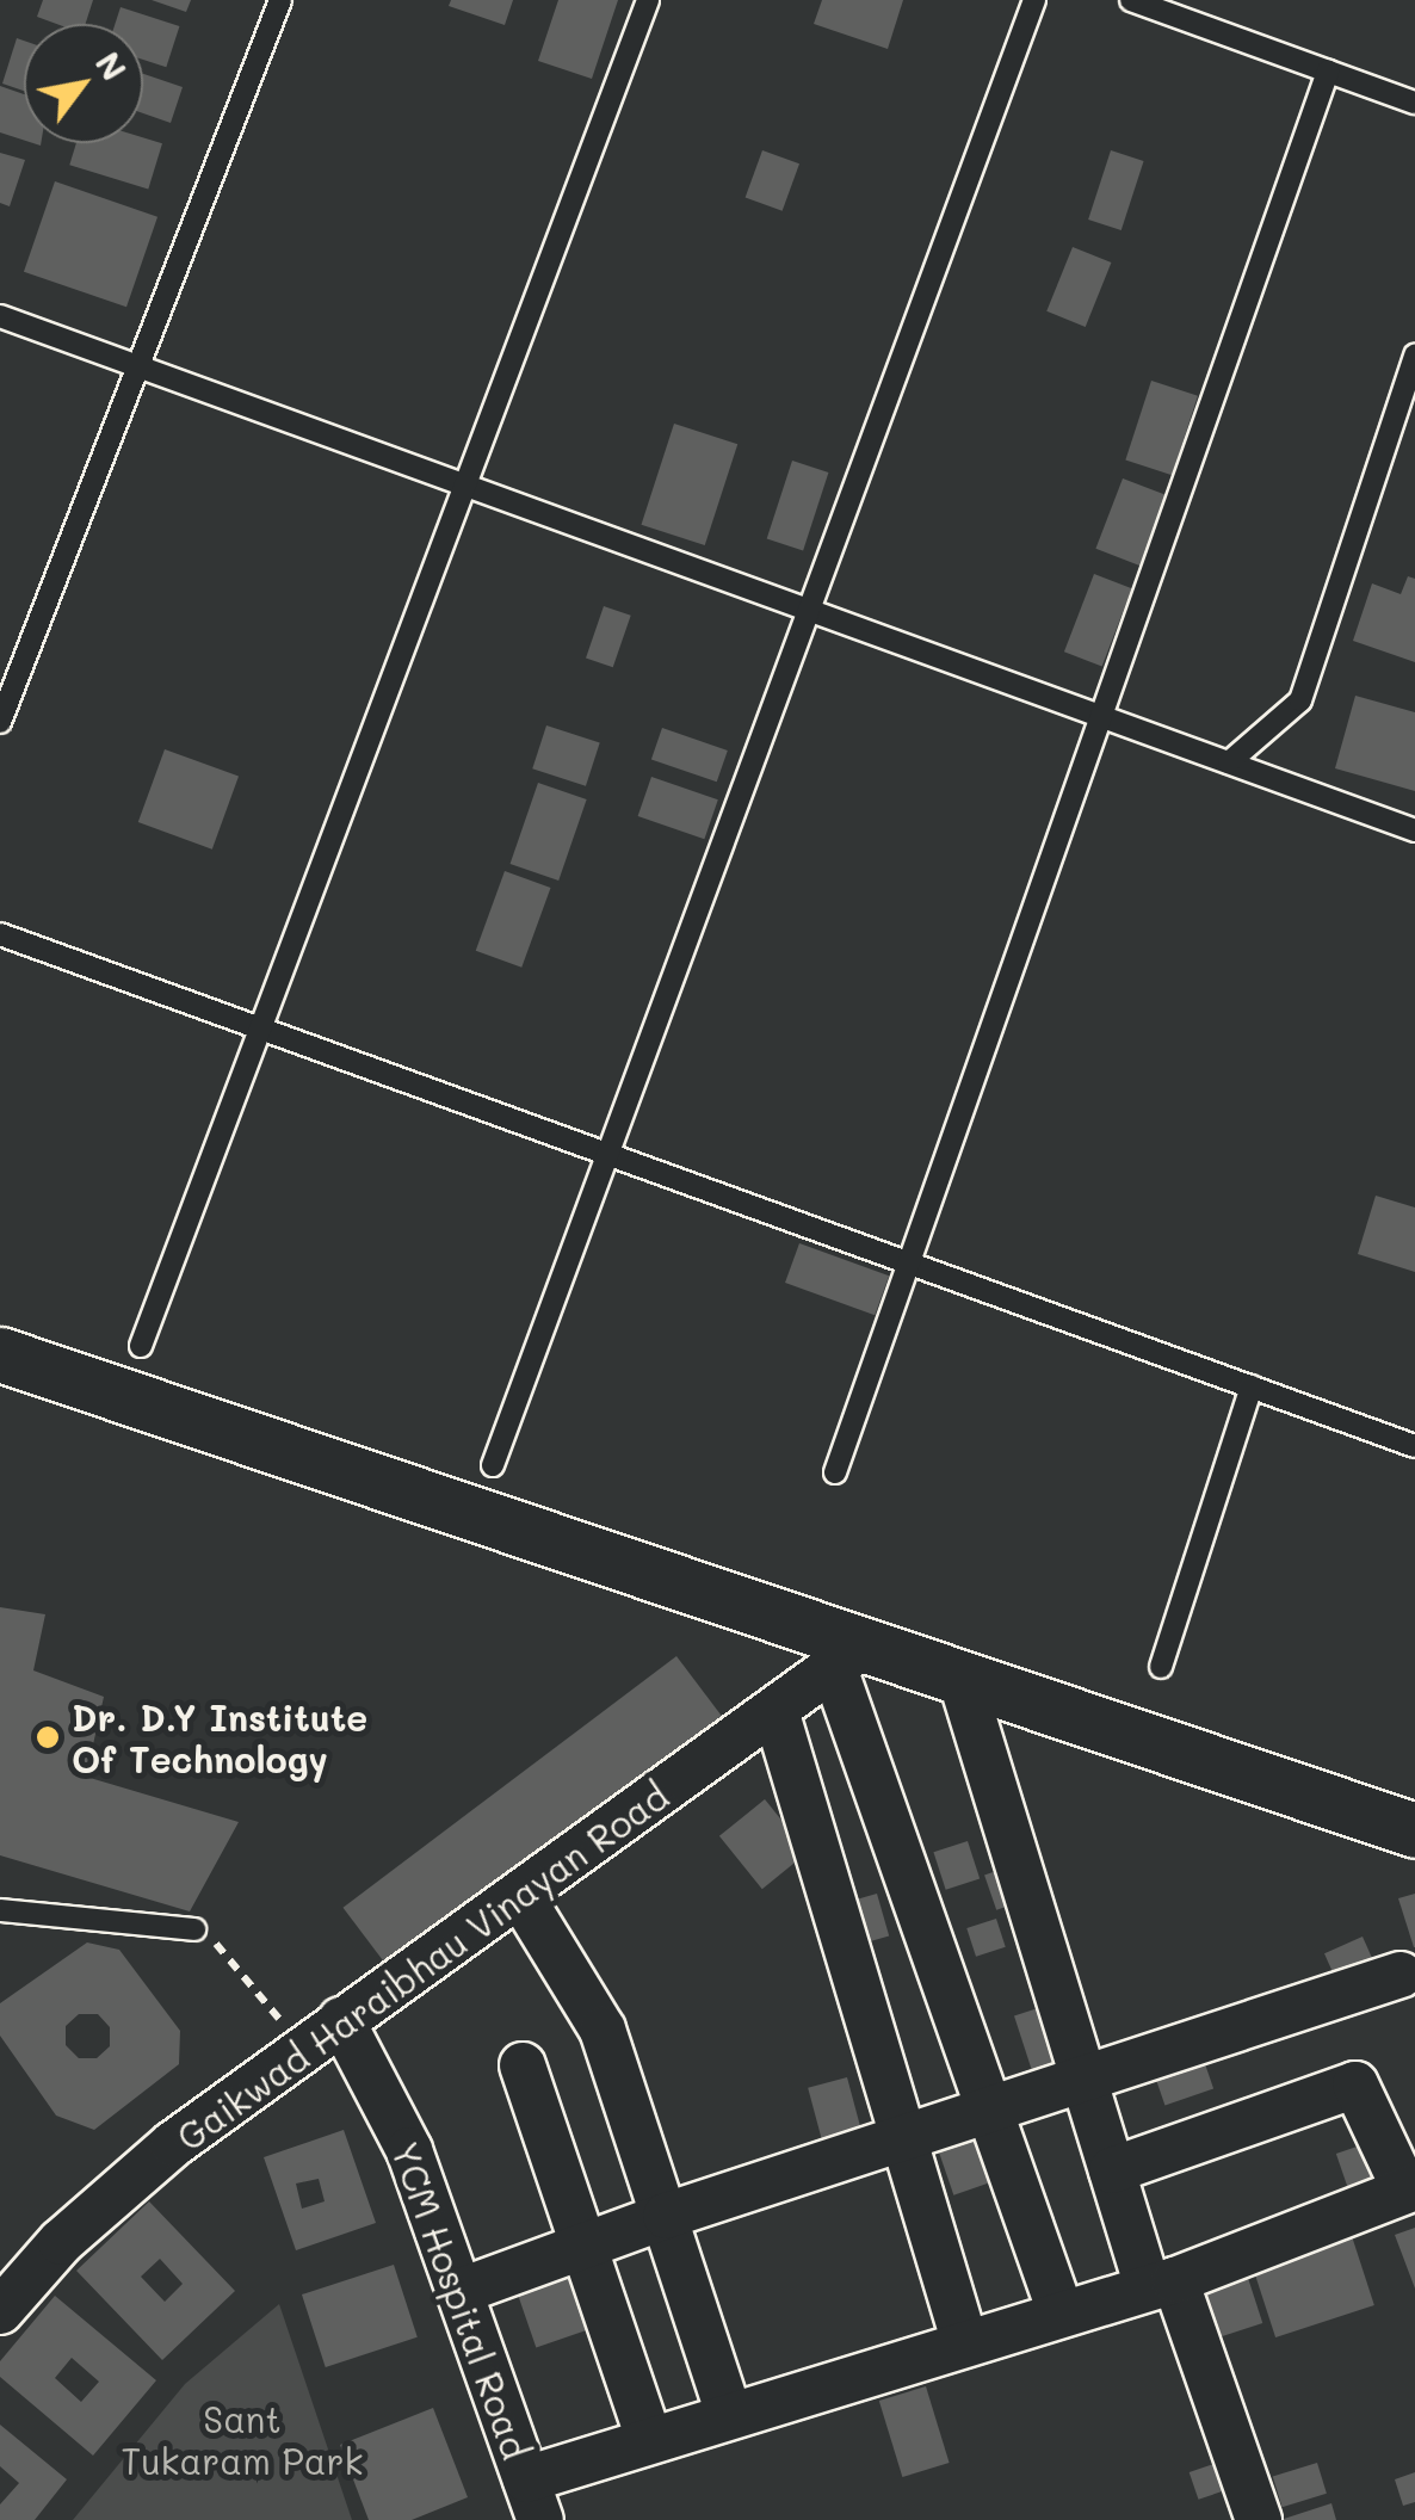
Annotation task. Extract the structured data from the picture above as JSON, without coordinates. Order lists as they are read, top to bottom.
{
  "streets": {
    "street": ["Gaikwad Haraibhau Vinayan Road", "YCM Hospital Road"]
  },
  "crossings": [
    ["Gaikwad Haraibhau Vinayan Road", "YCM Hospital Road"]
  ],
  "parks": ["Sant Tukaram Park"],
  "places": ["Dr. D.Y Institute Of Technology"],
  "north": "top right"
}
